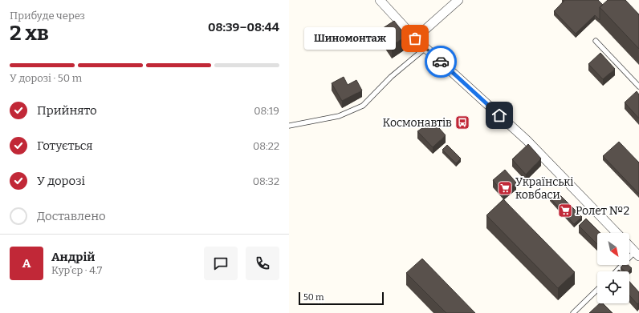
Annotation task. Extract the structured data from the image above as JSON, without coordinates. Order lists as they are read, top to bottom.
{
  "places": {
    "other": ["Шиномонтаж"],
    "bus stop": ["Космонавтів"],
    "supermarket": ["Українські ковбаси", "Ролет №2"]
  },
  "scale_bar": "50 m",
  "north": "bottom right",
  "page": {
    "heading": ["2 хв", "Прибуде через", "08:39–08:44"],
    "panel": ["Андрій", "Кур’єр · 4.7"],
    "bubble": "Шиномонтаж",
    "bar": "У дорозі · 50 m",
    "list": [
      ["Прийнято", "08:19"],
      ["Готується", "08:22"],
      ["У дорозі", "08:32"],
      "Доставлено"
    ],
    "round": "А",
    "scale": "50 m"
  }
}
